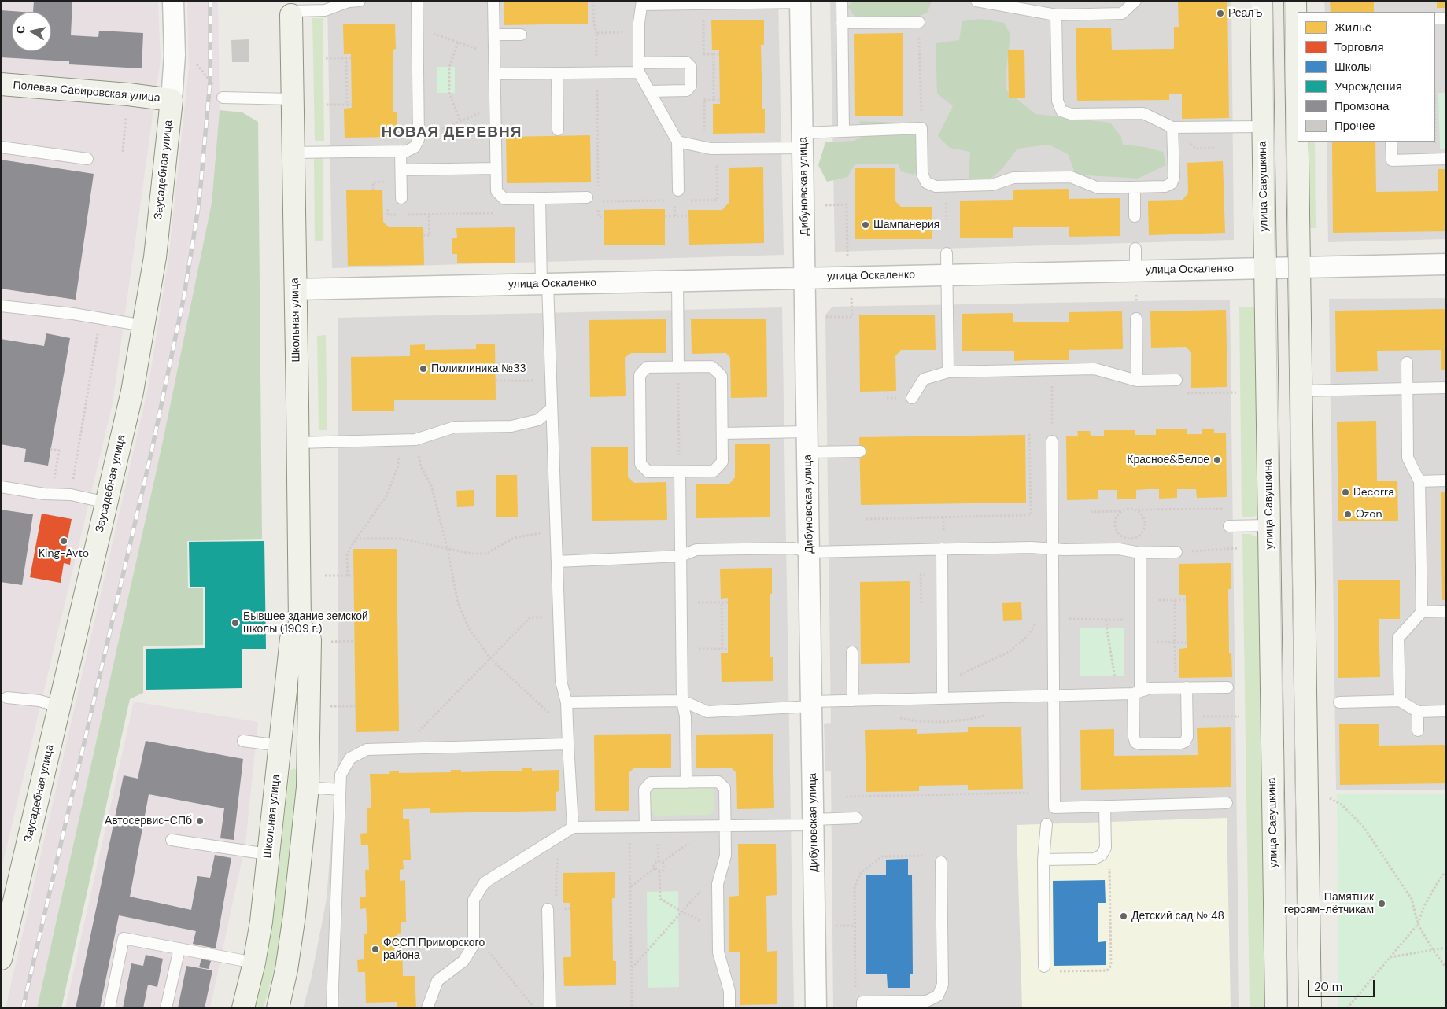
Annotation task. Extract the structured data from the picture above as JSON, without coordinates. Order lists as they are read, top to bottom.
{
  "streets": {
    "street": [
      "Полевая Сабировская улица",
      "Заусадебная улица",
      "Дибуновская улица",
      "улица Савушкина",
      "улица Оскаленко",
      "Школьная улица"
    ]
  },
  "crossings": [
    ["Полевая Сабировская улица", "Заусадебная улица"],
    ["Дибуновская улица", "улица Оскаленко"],
    ["улица Савушкина", "улица Оскаленко"],
    ["улица Оскаленко", "Школьная улица"]
  ],
  "districts": ["НОВАЯ ДЕРЕВНЯ"],
  "places": [
    "РеалЪ",
    "Шампанерия",
    "Поликлиника №33",
    "Красное&Белое",
    "Decorra",
    "Ozon",
    "King-Avto",
    "Бывшее здание земской школы (1909 г.)",
    "Автосервис-СПб",
    "Памятник героям-лётчикам",
    "Детский сад № 48",
    "ФССП Приморского района"
  ],
  "legend": [
    "Жильё",
    "Торговля",
    "Школы",
    "Учреждения",
    "Промзона",
    "Прочее"
  ],
  "scale_bar": "20 m",
  "north": "left"
}
